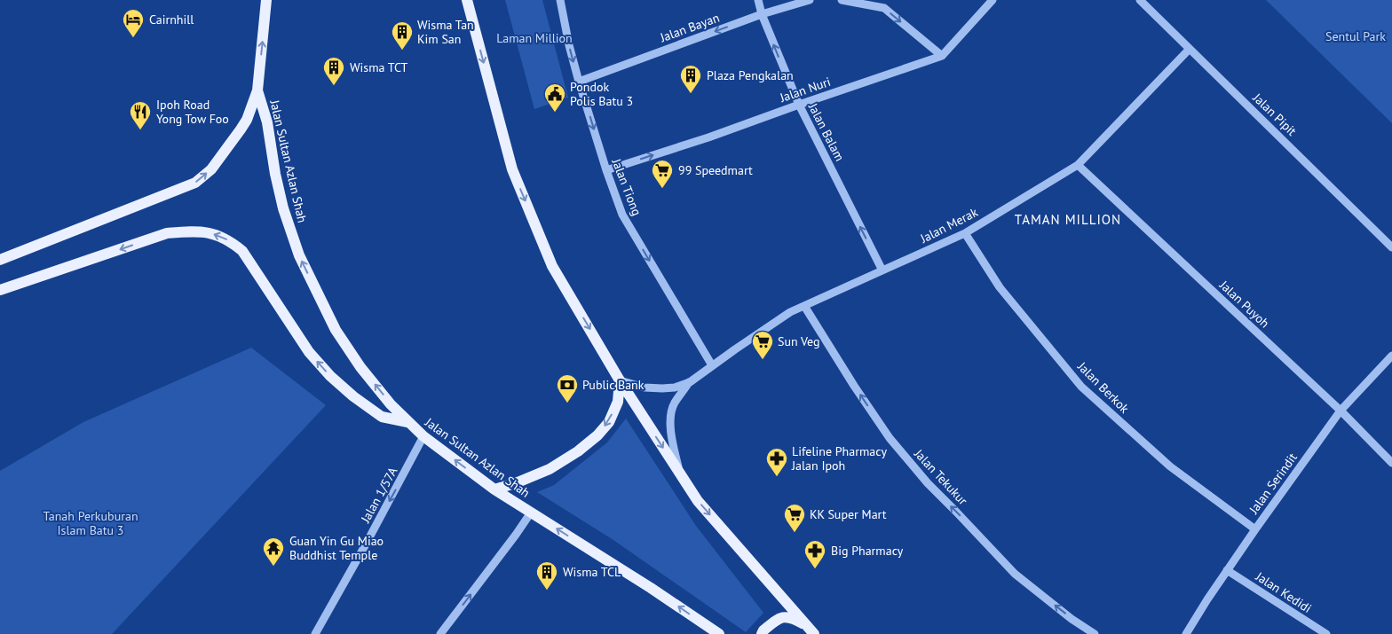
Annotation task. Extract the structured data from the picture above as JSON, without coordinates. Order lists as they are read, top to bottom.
{
  "streets": {
    "main road": ["Jalan Sultan Azlan Shah"],
    "street": [
      "Jalan Bayan",
      "Jalan Nuri",
      "Jalan Pipit",
      "Jalan Balam",
      "Jalan Tiong",
      "Jalan Merak",
      "Jalan Puyoh",
      "Jalan Berkok",
      "Jalan Tekukur",
      "Jalan Serindit",
      "Jalan 1/57A",
      "Jalan Kedidi"
    ]
  },
  "crossings": [
    ["Jalan Bayan", "Jalan Balam"],
    ["Jalan Bayan", "Jalan Tiong"],
    ["Jalan Nuri", "Jalan Balam"],
    ["Jalan Nuri", "Jalan Tiong"],
    ["Jalan Pipit", "Jalan Merak"],
    ["Jalan Balam", "Jalan Merak"],
    ["Jalan Sultan Azlan Shah", "Jalan 1/57A"],
    ["Jalan Tiong", "Jalan Merak"],
    ["Jalan Merak", "Jalan Puyoh"],
    ["Jalan Merak", "Jalan Berkok"],
    ["Jalan Merak", "Jalan Tekukur"],
    ["Jalan Puyoh", "Jalan Serindit"],
    ["Jalan Berkok", "Jalan Serindit"],
    ["Jalan Serindit", "Jalan Kedidi"]
  ],
  "one_way": [
    "Jalan Bayan",
    "Jalan Nuri",
    "Jalan Balam",
    "Jalan Sultan Azlan Shah",
    "Jalan Tiong",
    "Jalan Tekukur",
    "Jalan 1/57A"
  ],
  "districts": ["TAMAN MILLION"],
  "parks": ["Sentul Park", "Laman Million", "Tanah Perkuburan Islam Batu 3"],
  "places": {
    "hotel": ["Cairnhill"],
    "building": [
      "Wisma Tan Kim San",
      "Wisma TCT",
      "Plaza Pengkalan",
      "Wisma TCL"
    ],
    "public building": ["Pondok Polis Batu 3"],
    "restaurant": ["Ipoh Road Yong Tow Foo"],
    "supermarket": ["99 Speedmart", "Sun Veg", "KK Super Mart"],
    "bank": ["Public Bank"],
    "pharmacy": ["Lifeline Pharmacy Jalan Ipoh", "Big Pharmacy"],
    "temple": ["Guan Yin Gu Miao Buddhist Temple"]
  }
}
